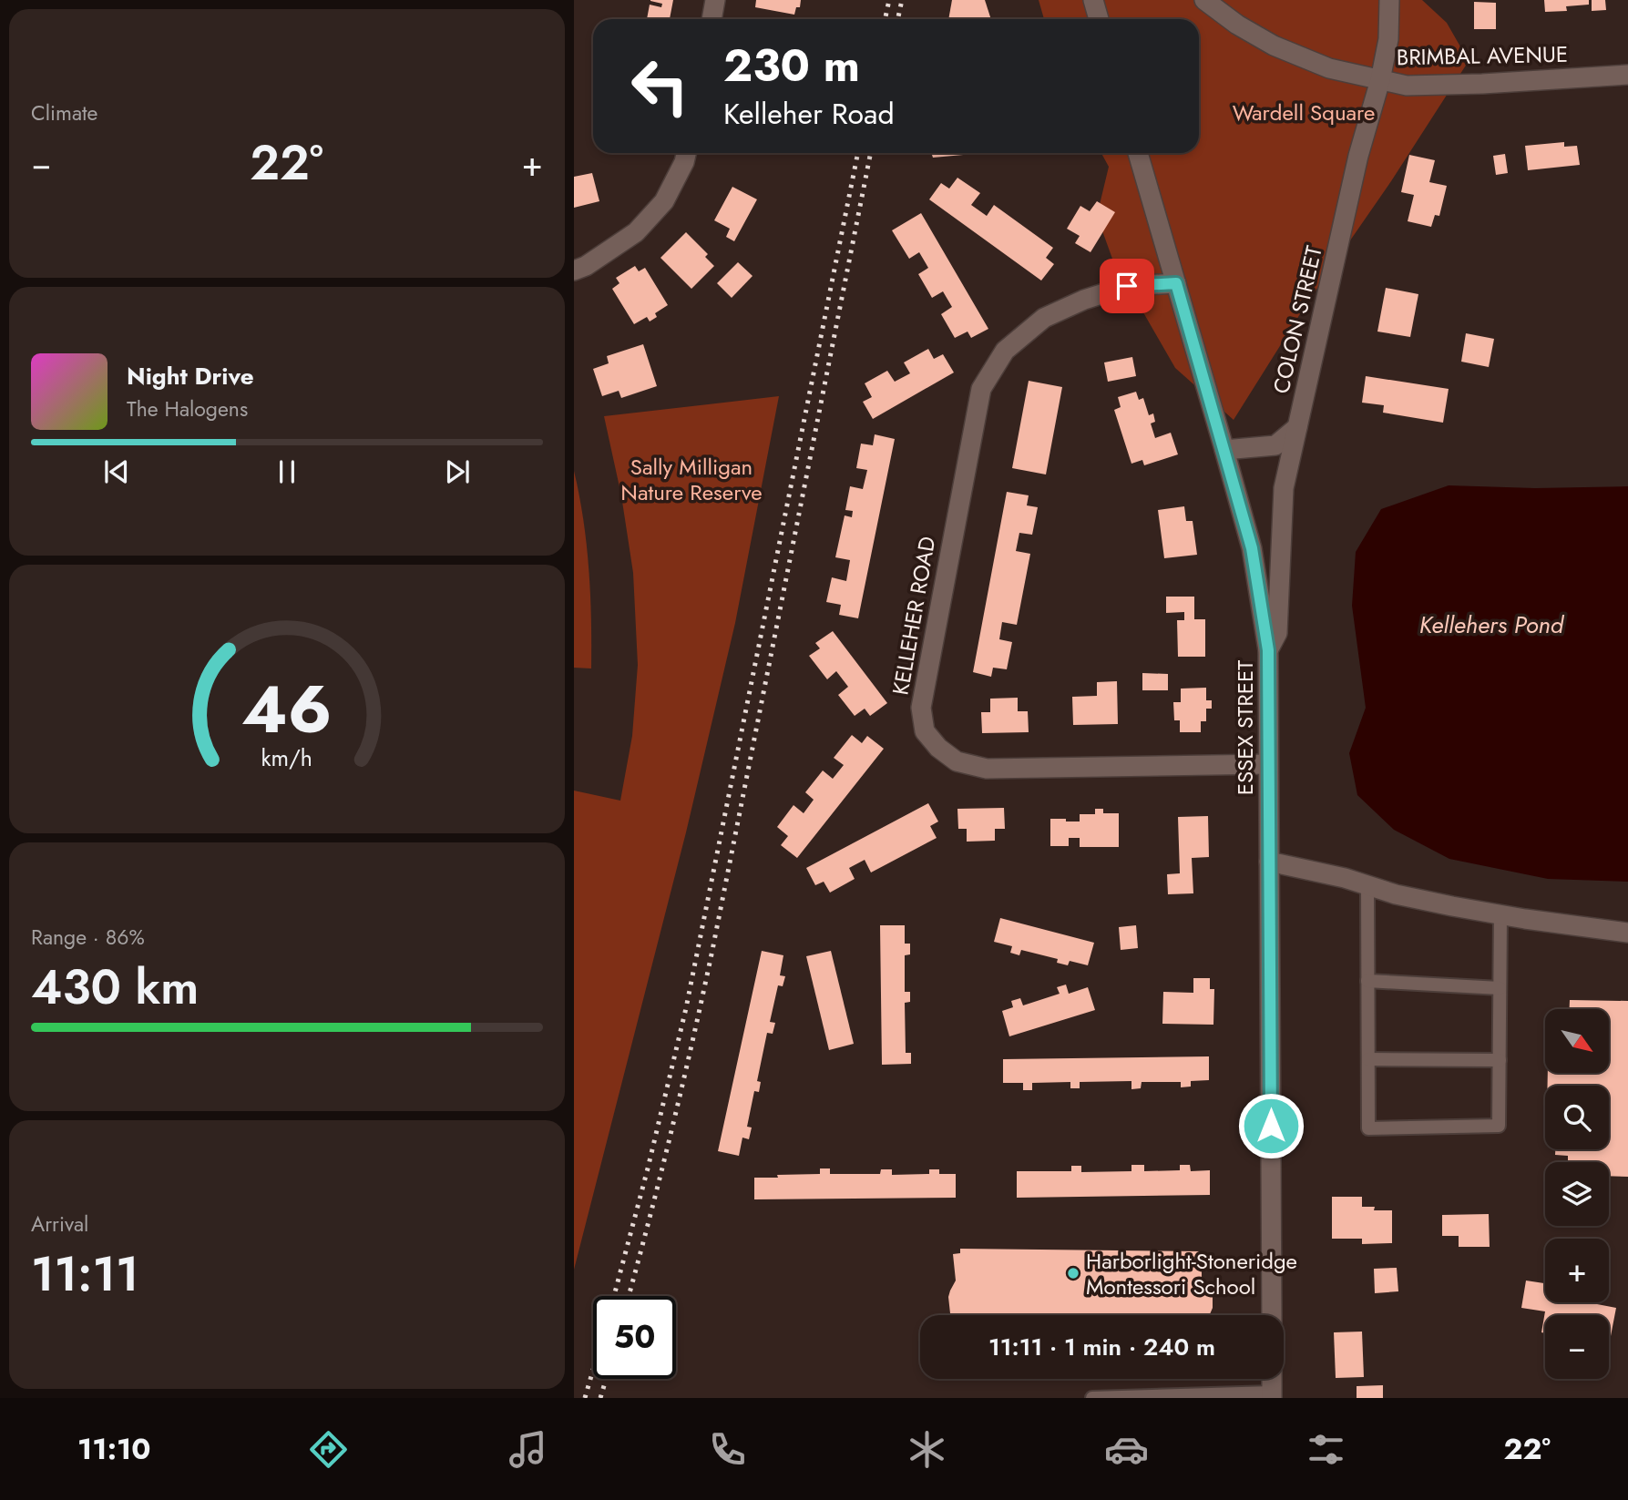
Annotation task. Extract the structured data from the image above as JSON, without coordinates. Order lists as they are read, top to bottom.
{
  "streets": {
    "main road": [
      "BRIMBAL AVENUE",
      "COLON STREET",
      "KELLEHER ROAD",
      "ESSEX STREET"
    ]
  },
  "crossings": [
    ["BRIMBAL AVENUE", "COLON STREET"],
    ["COLON STREET", "ESSEX STREET"],
    ["KELLEHER ROAD", "ESSEX STREET"]
  ],
  "water": ["Kellehers Pond"],
  "parks": ["Wardell Square", "Sally Milligan Nature Reserve"],
  "places": ["Harborlight-Stoneridge Montessori School"],
  "north": "bottom right",
  "page": {
    "tile": [
      "Climate",
      ["Range · 86%", "430 km"],
      ["Arrival", "11:11"]
    ],
    "turn": ["230 m", "Kelleher Road"],
    "heat": ["−", "22°", "+"],
    "song": ["Night Drive", "The Halogens"],
    "map_buttons": ["+", "−"],
    "limit": "50",
    "trip": "11:11 · 1 min · 240 m",
    "tabs": ["11:10", "22°"],
    "gauge": ["46", "km/h"]
  }
}
